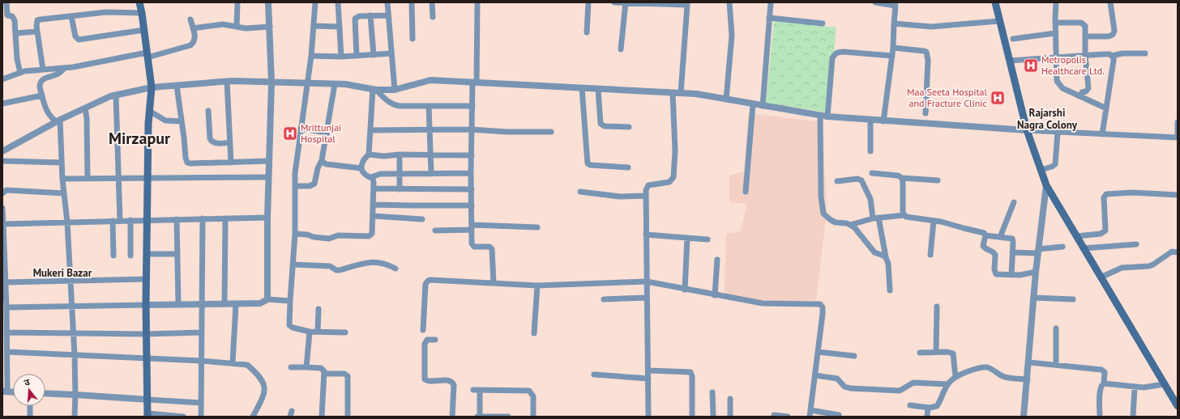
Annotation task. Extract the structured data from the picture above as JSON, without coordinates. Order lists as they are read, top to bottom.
{
  "districts": ["Rajarshi Nagra Colony", "Mirzapur", "Mukeri Bazar"],
  "places": {
    "hospital": ["Metropolis Healthcare Ltd.", "Maa Seeta Hospital and Fracture Clinic", "Mrittunjai Hospital"]
  },
  "north": "top"
}
